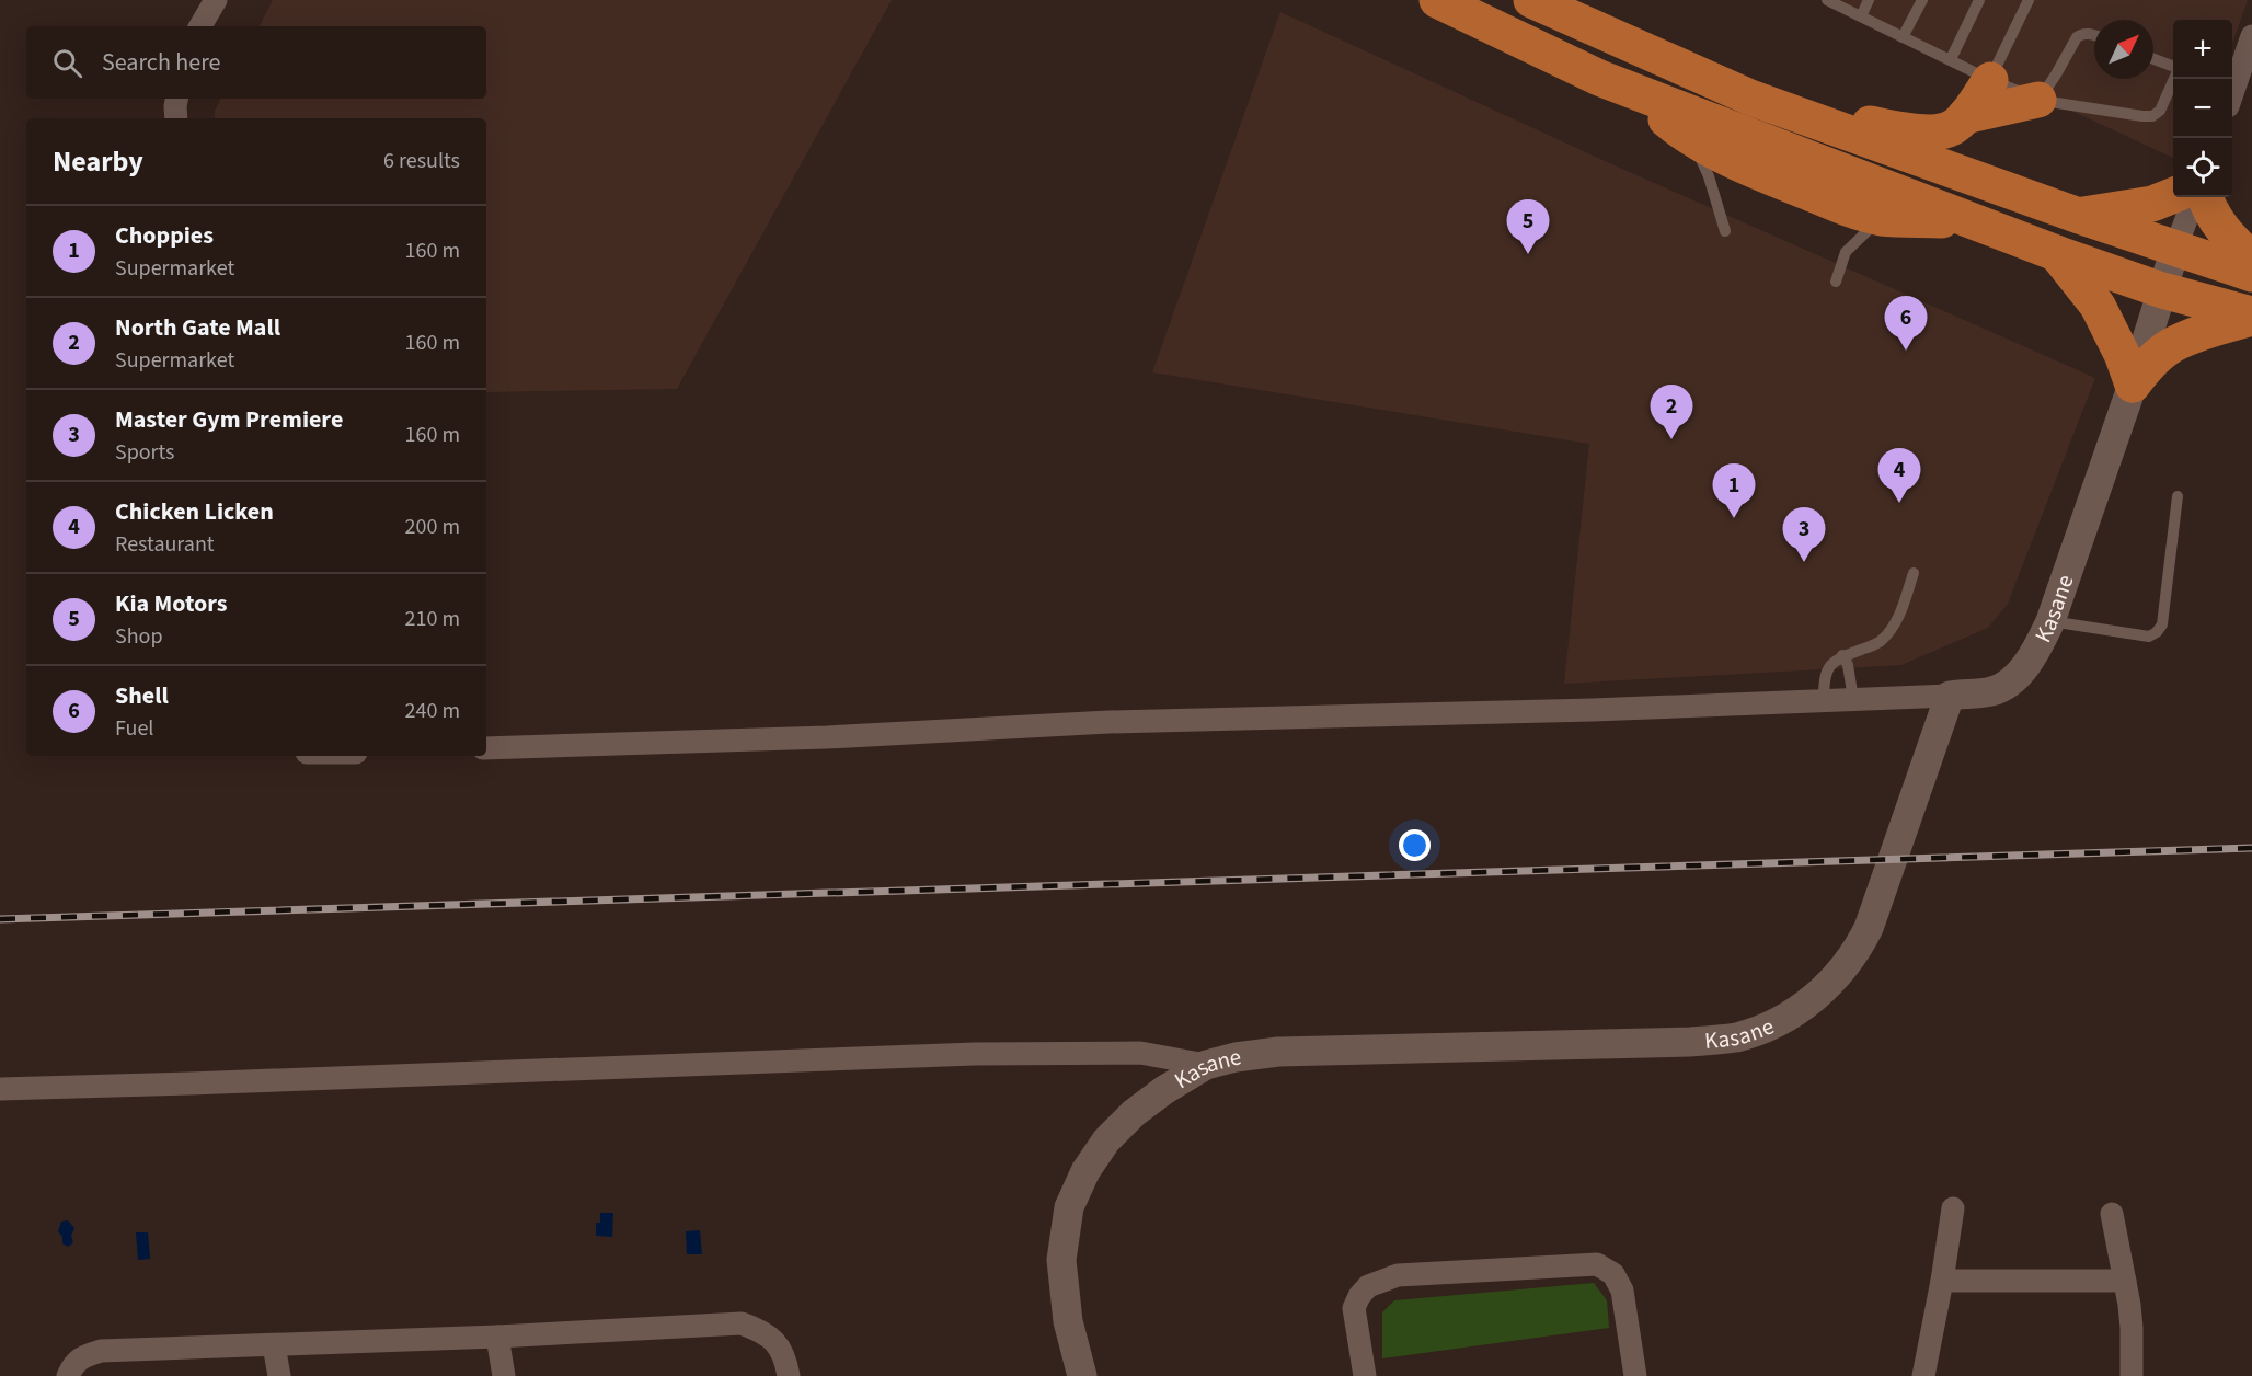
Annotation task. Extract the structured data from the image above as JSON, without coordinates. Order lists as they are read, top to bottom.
{
  "streets": {
    "street": ["Kasane"]
  },
  "north": "top right",
  "page": {
    "map_buttons": ["+", "−"],
    "search": "Search here",
    "heading": ["Nearby", "6 results"],
    "pins": [
      "5",
      "6",
      "2",
      "4",
      "1",
      "3"
    ],
    "list": [
      {
        "mark": "1",
        "name": "Choppies",
        "note": "Supermarket",
        "value": "160 m"
      },
      {
        "mark": "2",
        "name": "North Gate Mall",
        "note": "Supermarket",
        "value": "160 m"
      },
      {
        "mark": "3",
        "name": "Master Gym Premiere",
        "note": "Sports",
        "value": "160 m"
      },
      {
        "mark": "4",
        "name": "Chicken Licken",
        "note": "Restaurant",
        "value": "200 m"
      },
      {
        "mark": "5",
        "name": "Kia Motors",
        "note": "Shop",
        "value": "210 m"
      },
      {
        "mark": "6",
        "name": "Shell",
        "note": "Fuel",
        "value": "240 m"
      }
    ]
  }
}
